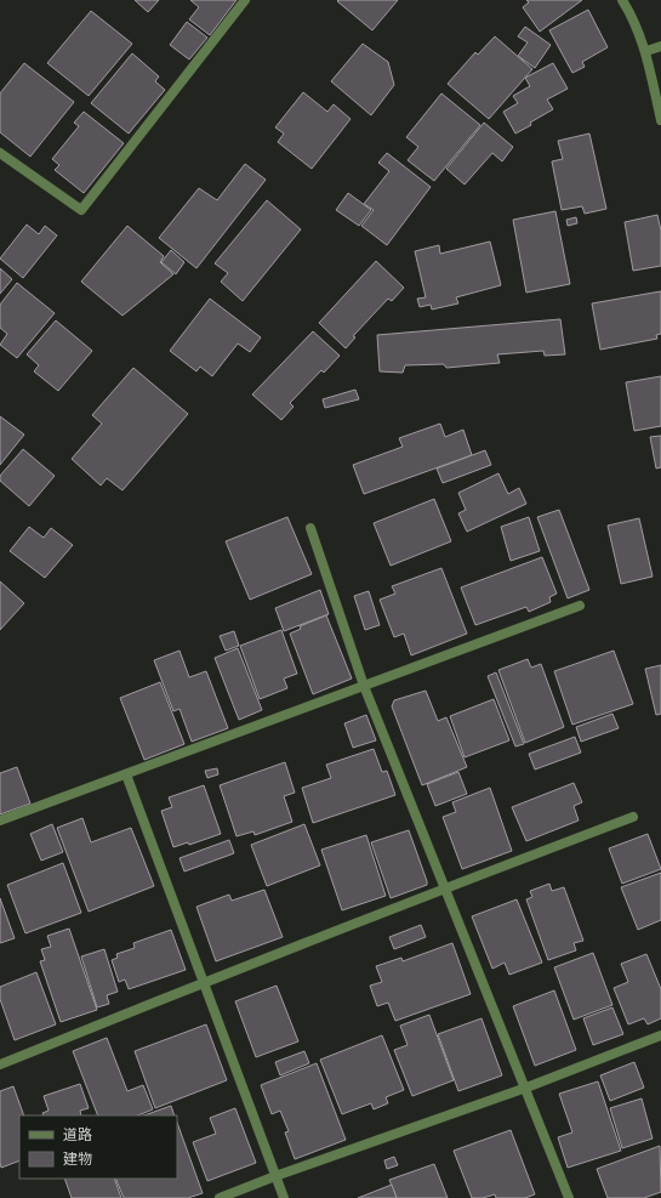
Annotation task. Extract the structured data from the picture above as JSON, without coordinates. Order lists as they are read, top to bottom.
{
  "legend": ["道路", "建物"]
}
